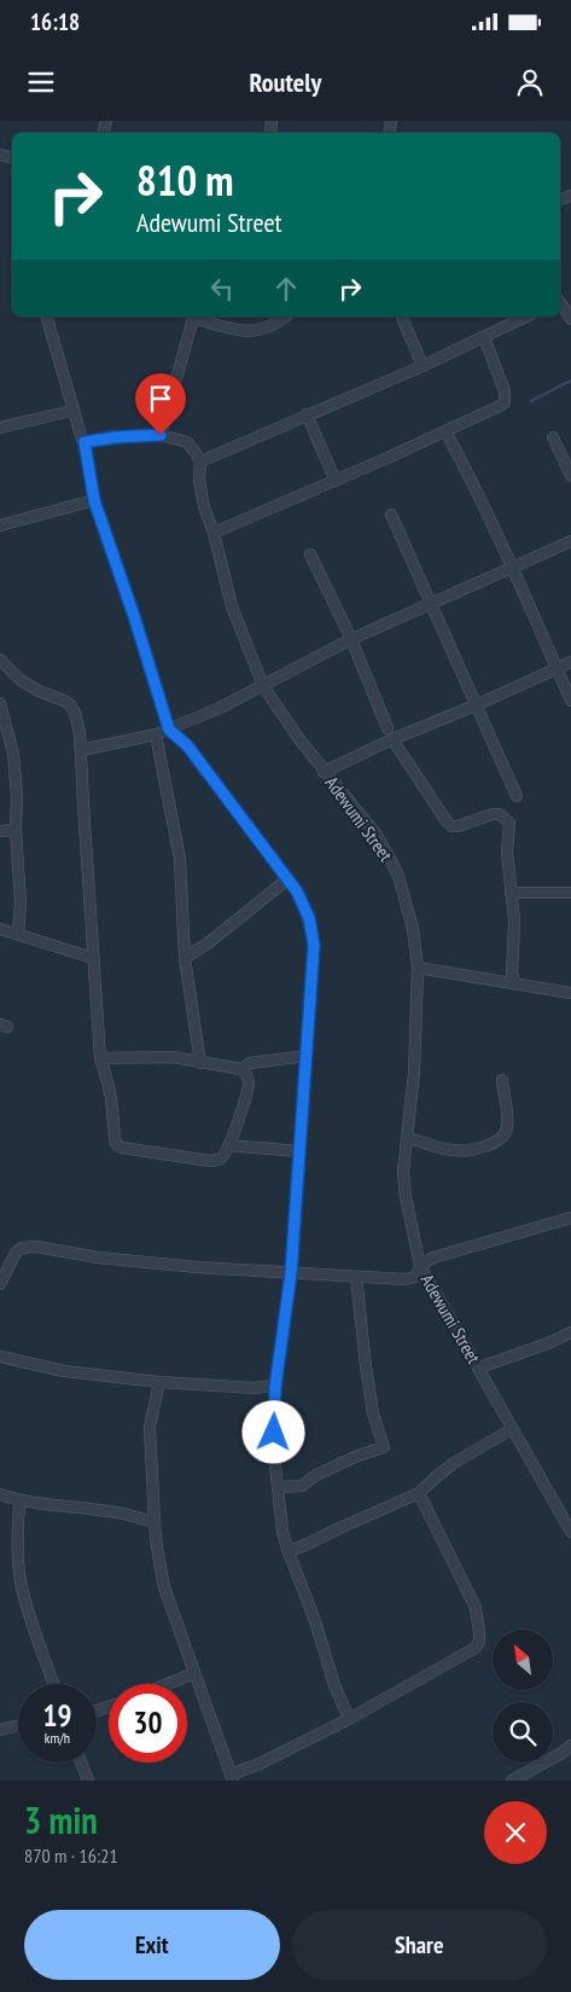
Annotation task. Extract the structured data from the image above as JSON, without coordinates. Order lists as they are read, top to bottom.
{
  "streets": {
    "street": ["Adewumi Street"]
  },
  "north": "top left",
  "page": {
    "status": "16:18",
    "header": "Routely",
    "turn": ["810 m", "Adewumi Street"],
    "speed": "19 km/h",
    "limit": "30",
    "heading": ["3 min", "870 m · 16:21"],
    "buttons": ["Exit", "Share"]
  }
}
